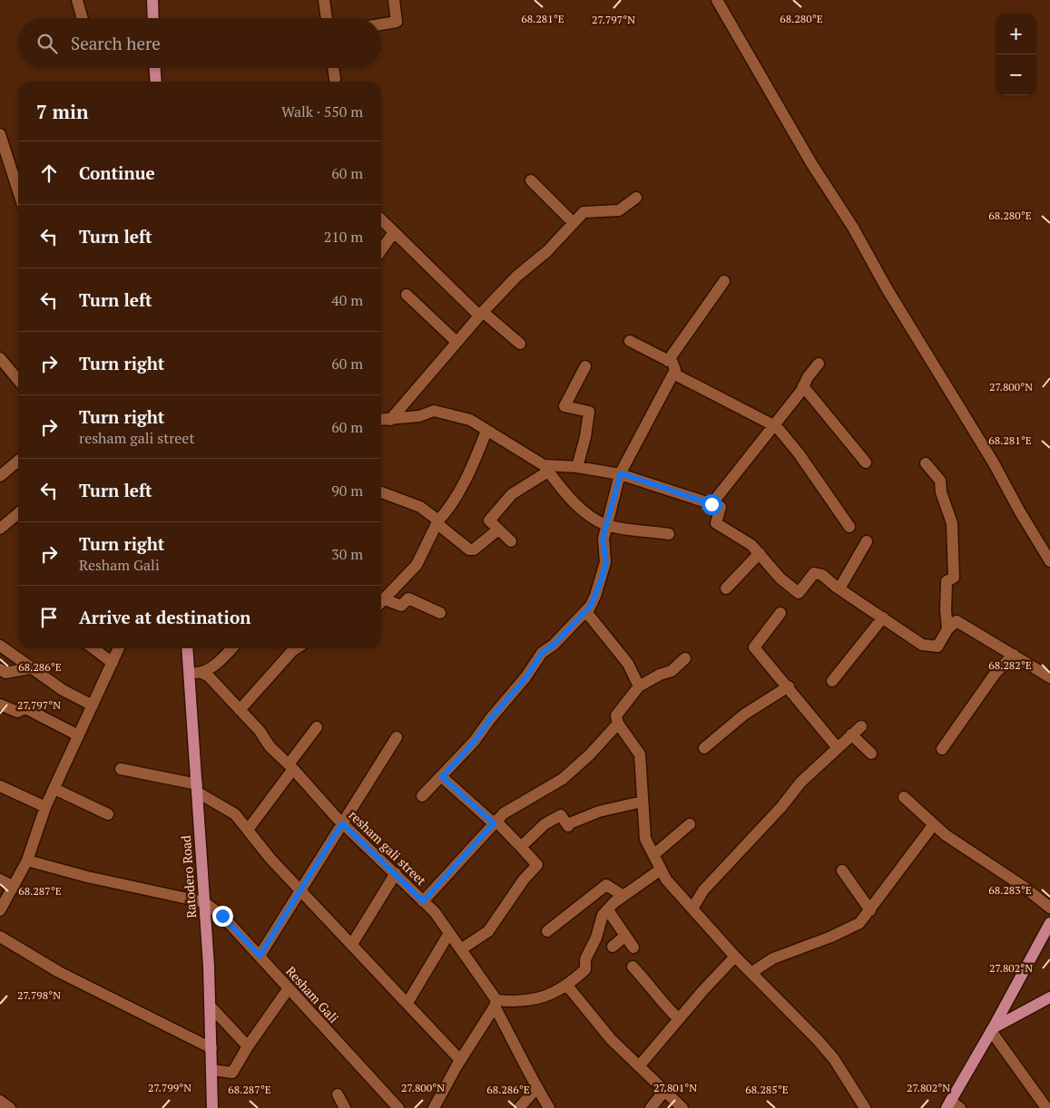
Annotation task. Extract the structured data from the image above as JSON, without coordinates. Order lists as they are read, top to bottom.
{
  "streets": {
    "main road": ["Ratodero Road"],
    "street": ["resham gali street", "Resham Gali"]
  },
  "crossings": [
    ["Ratodero Road", "Resham Gali"]
  ],
  "page": {
    "map_buttons": ["+", "−"],
    "search": "Search here",
    "heading": ["7 min", "Walk · 550 m"],
    "list": [
      ["Continue", "60 m"],
      ["Turn left", "210 m"],
      ["Turn left", "40 m"],
      ["Turn right", "60 m"],
      ["Turn right", "resham gali street", "60 m"],
      ["Turn left", "90 m"],
      ["Turn right", "Resham Gali", "30 m"],
      "Arrive at destination"
    ]
  },
  "coordinates": [
    "68.281°E",
    "68.280°E",
    "27.797°N",
    "27.800°N",
    "68.282°E",
    "68.286°E",
    "68.283°E",
    "68.287°E",
    "27.802°N",
    "27.798°N",
    "27.799°N",
    "27.801°N",
    "68.285°E"
  ]
}
